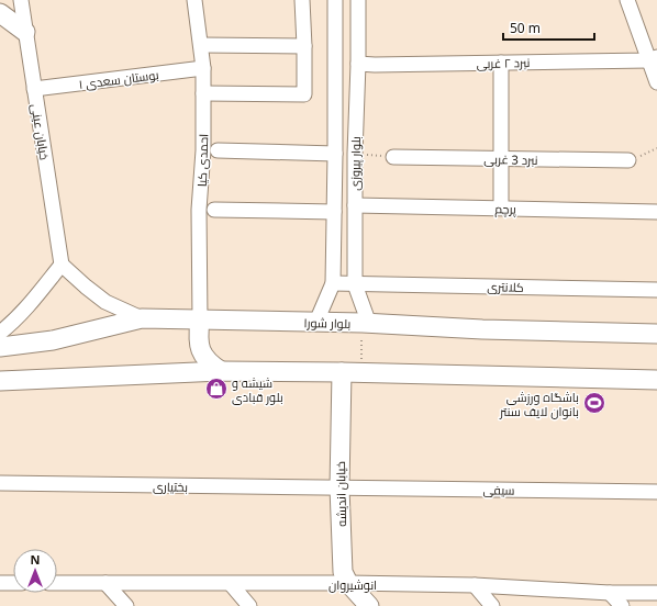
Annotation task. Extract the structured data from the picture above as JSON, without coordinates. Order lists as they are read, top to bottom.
{
  "streets": {
    "main road": ["بلوار شورا", "خیابان اندیشه"],
    "street": [
      "نبرد ۲ غربی",
      "بوستان سعدی ۱",
      "خیابان عینی",
      "نبرد 3 غربی",
      "احمدی کیا",
      "بلوار پیروزی",
      "پرچم",
      "کلانتری",
      "بختیاری",
      "سیفی",
      "انوشیروان"
    ]
  },
  "crossings": [
    ["نبرد ۲ غربی", "بلوار پیروزی"],
    ["بوستان سعدی ۱", "خیابان عینی"],
    ["بوستان سعدی ۱", "احمدی کیا"],
    ["احمدی کیا", "بلوار شورا"],
    ["بلوار پیروزی", "پرچم"],
    ["بلوار پیروزی", "کلانتری"],
    ["بلوار پیروزی", "بلوار شورا"],
    ["بختیاری", "سیفی"],
    ["بختیاری", "خیابان اندیشه"],
    ["سیفی", "خیابان اندیشه"],
    ["خیابان اندیشه", "انوشیروان"]
  ],
  "places": {
    "shop": ["شیشه و بلور قبادی"],
    "sports": ["باشگاه ورزشی بانوان لایف سنتر"]
  },
  "scale_bar": "50 m",
  "north": "top"
}
